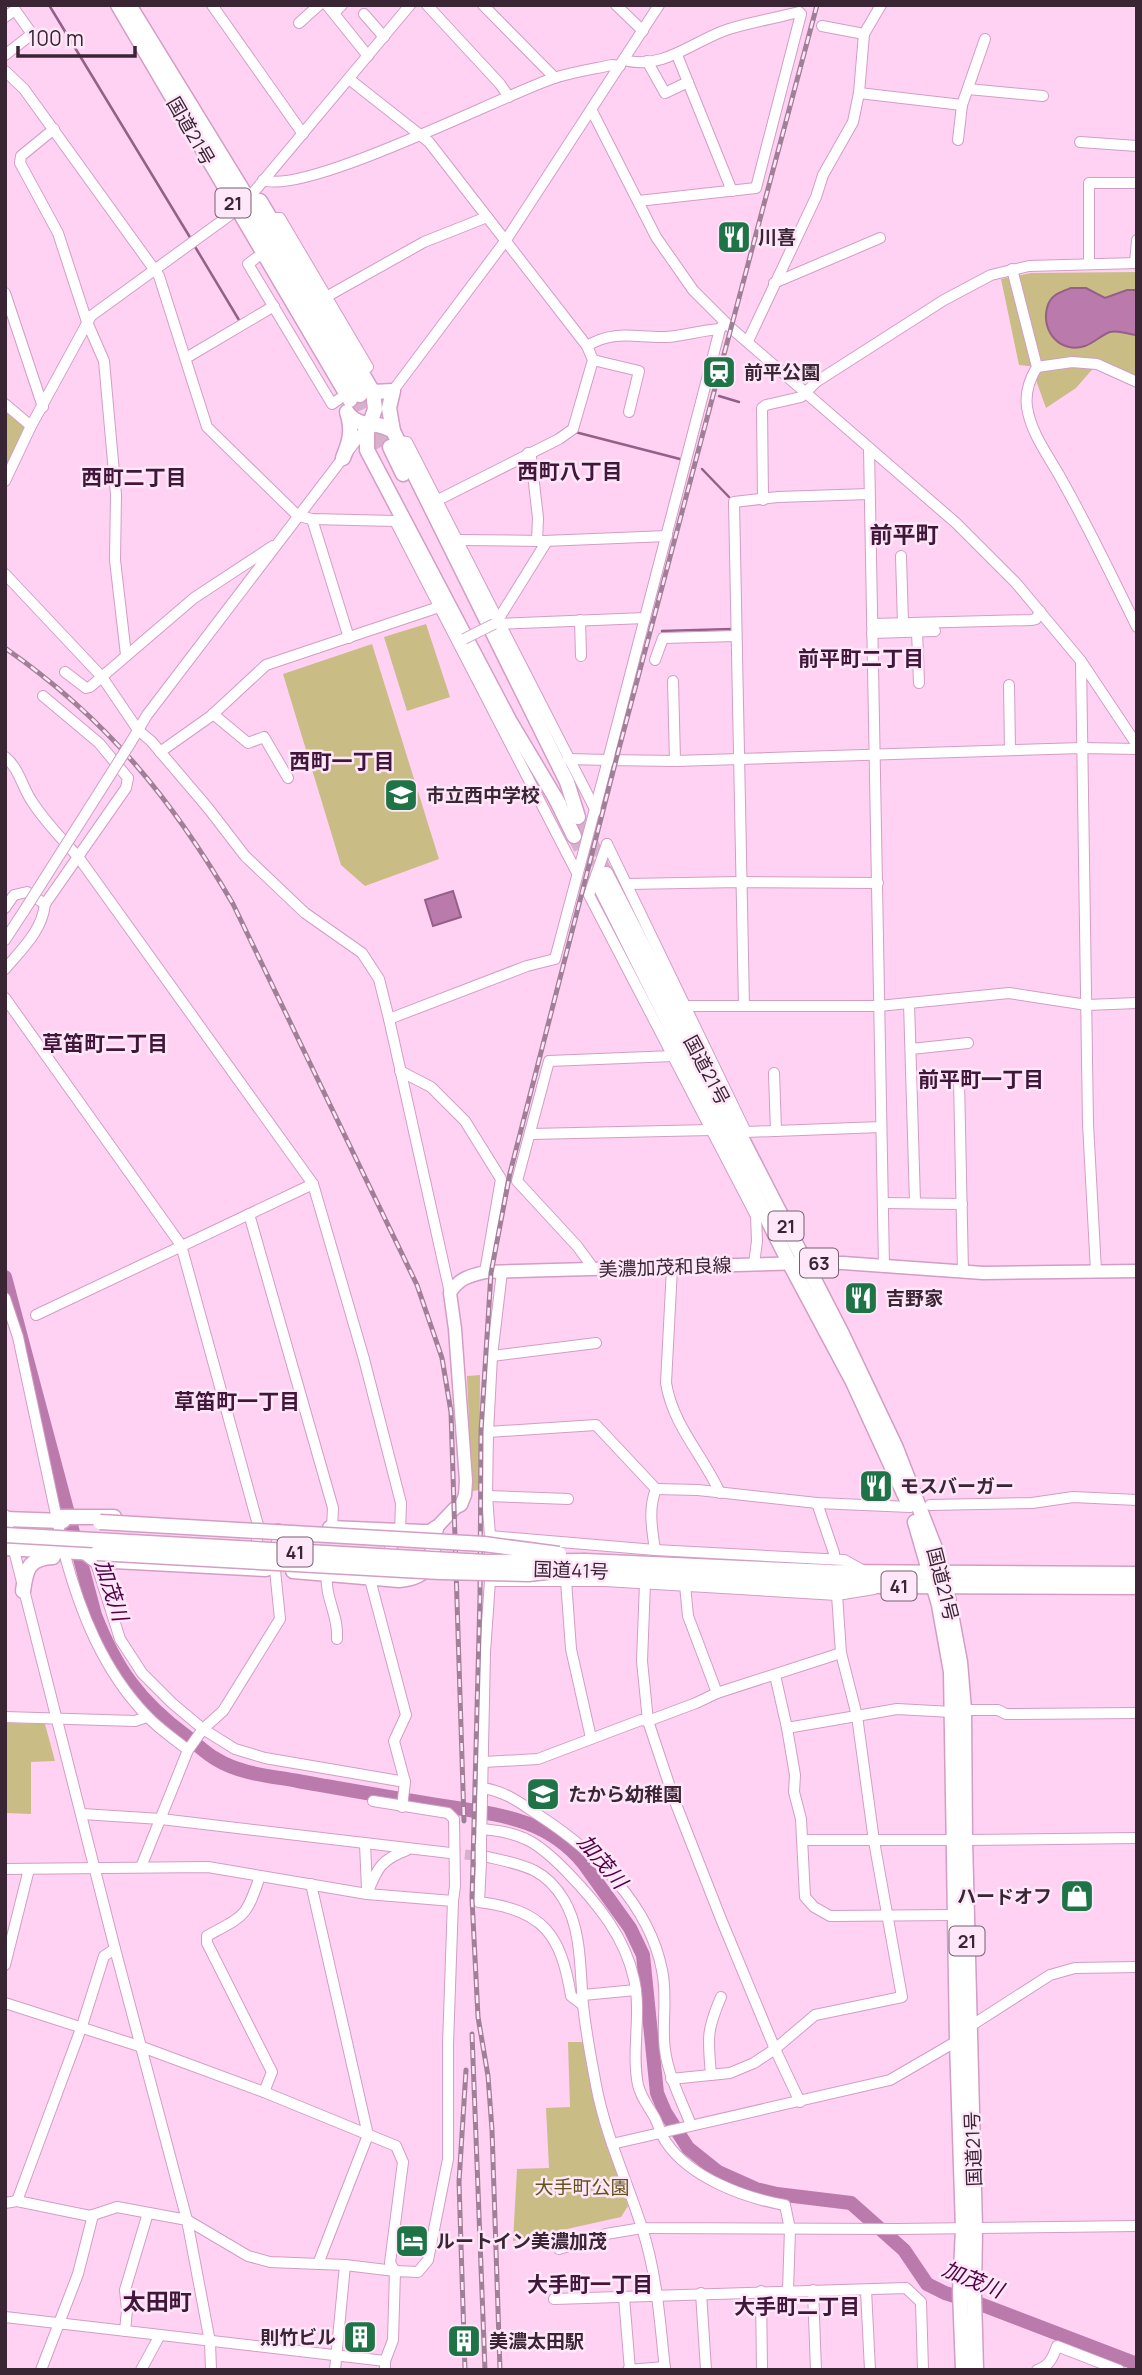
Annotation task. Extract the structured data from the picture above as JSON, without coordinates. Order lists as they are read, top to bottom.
{
  "streets": {
    "highway": [
      "国道21号",
      "21",
      "41",
      "国道41号"
    ],
    "main road": ["63", "美濃加茂和良線"]
  },
  "crossings": [
    ["国道21号", "21"],
    ["国道21号", "美濃加茂和良線"],
    ["国道21号", "国道41号"]
  ],
  "districts": [
    "西町八丁目",
    "西町二丁目",
    "前平町",
    "前平町二丁目",
    "西町一丁目",
    "草笛町二丁目",
    "前平町一丁目",
    "草笛町一丁目",
    "大手町一丁目",
    "太田町",
    "大手町二丁目"
  ],
  "water": ["加茂川"],
  "parks": ["大手町公園"],
  "places": {
    "restaurant": ["川喜", "吉野家", "モスバーガー"],
    "station": ["前平公園"],
    "school or university": ["市立西中学校", "たから幼稚園"],
    "shop": ["ハードオフ"],
    "hotel": ["ルートイン美濃加茂"],
    "building": ["則竹ビル", "美濃太田駅"]
  },
  "scale_bar": "100 m"
}
